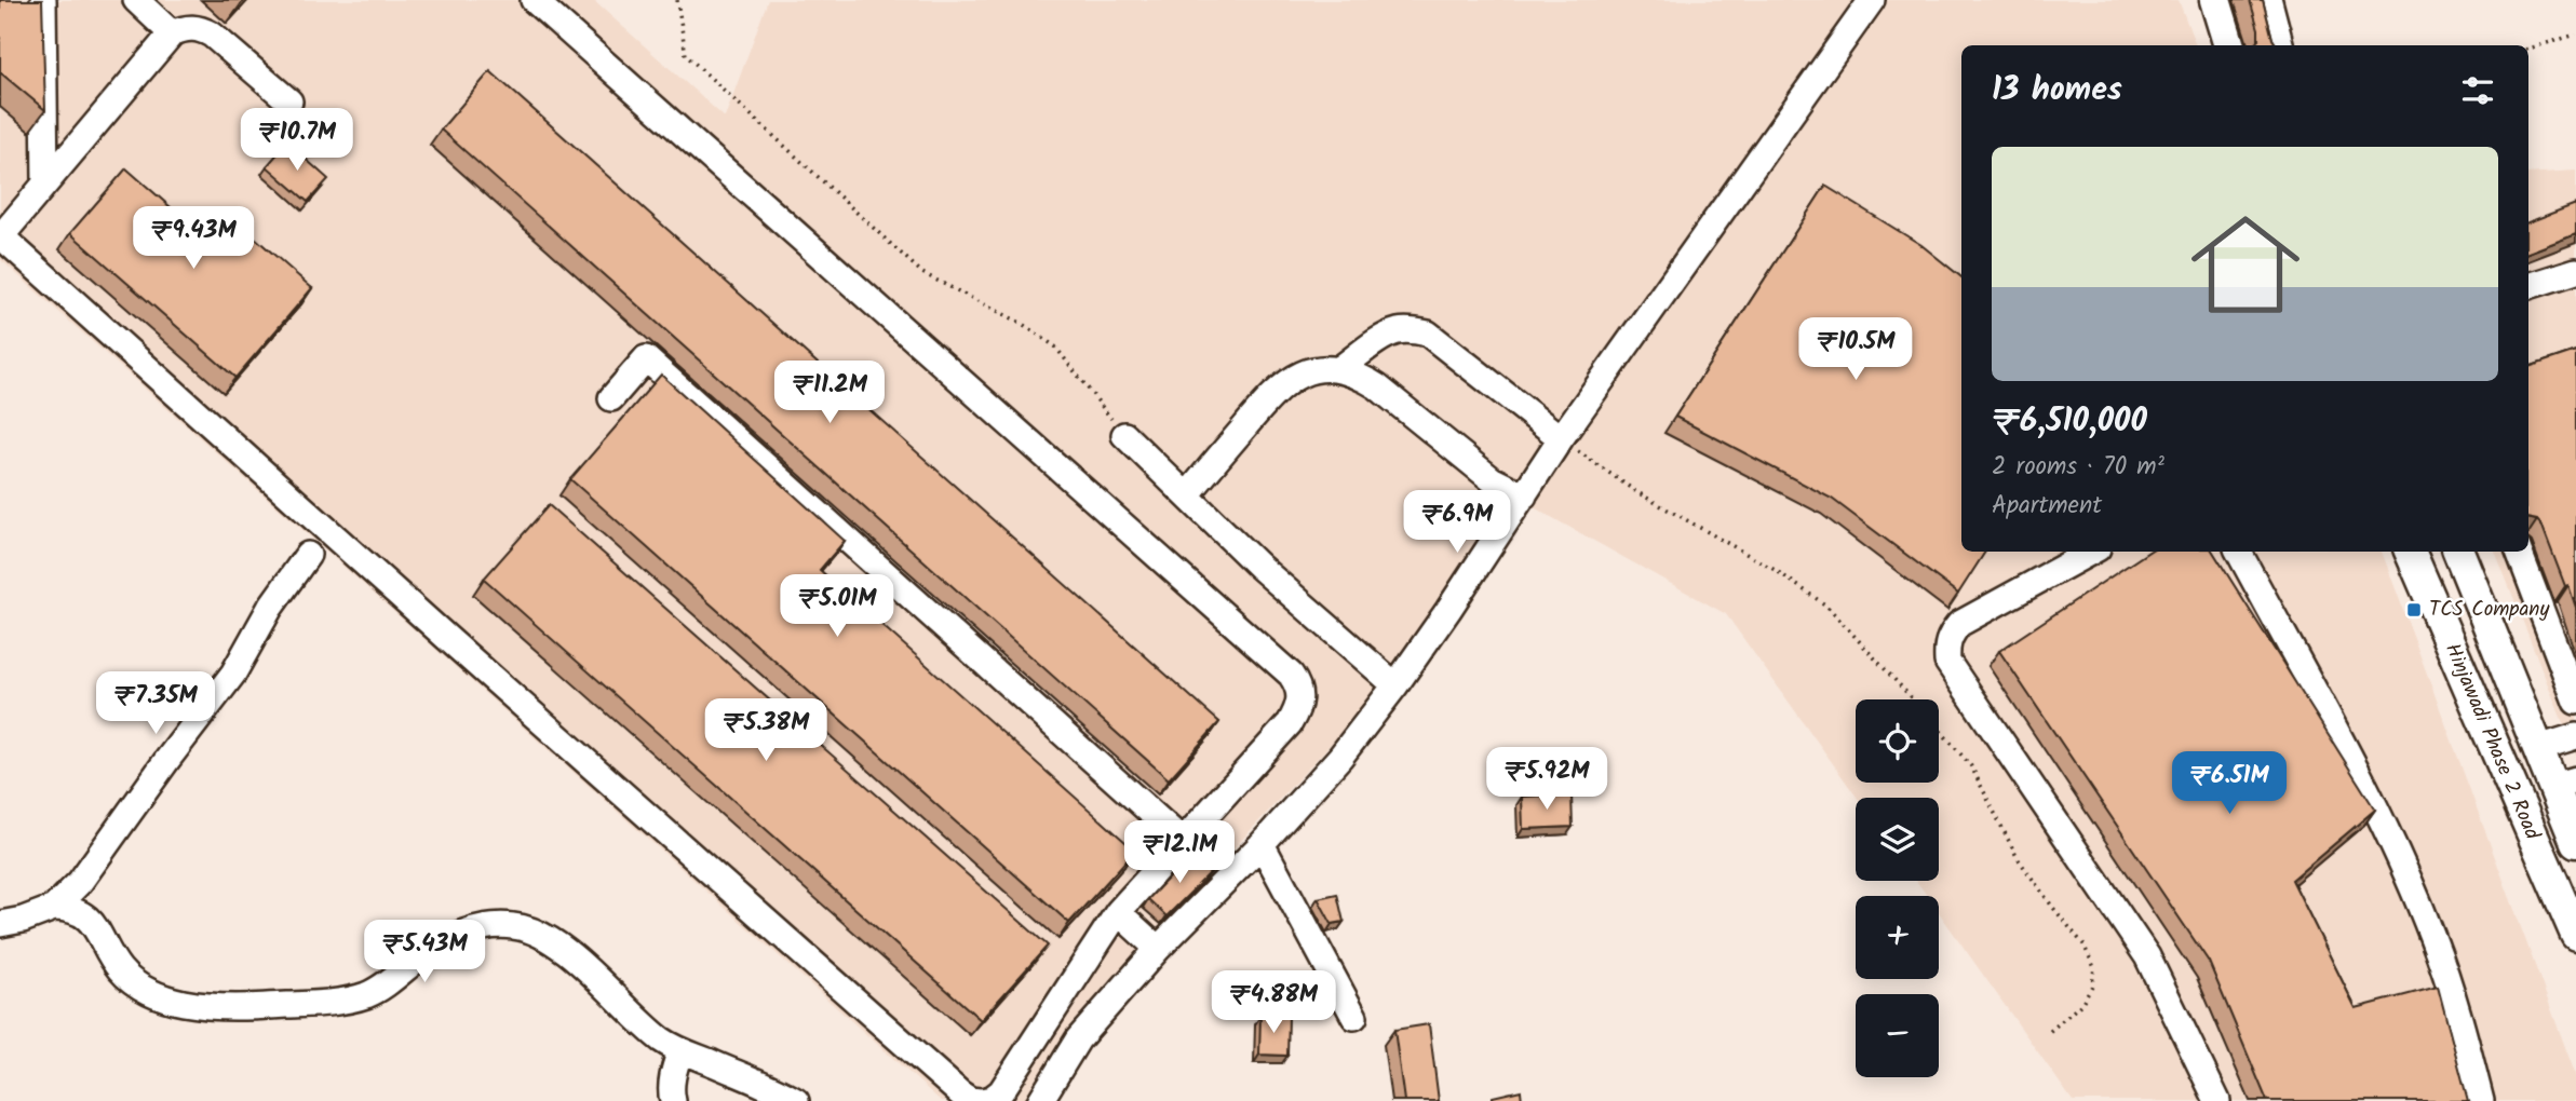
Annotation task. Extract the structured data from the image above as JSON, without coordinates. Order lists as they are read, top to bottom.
{
  "streets": {
    "main road": ["Hinjawadi Phase 2 Road"]
  },
  "places": {
    "transit": ["TCS Company"]
  },
  "page": {
    "heading": "13 homes",
    "price": [
      "₹10.7M",
      "₹9.43M",
      "₹10.5M",
      "₹11.2M",
      "₹6.9M",
      "₹5.01M",
      "₹7.35M",
      "₹5.38M",
      "₹5.92M",
      "₹6.51M",
      "₹12.1M",
      "₹5.43M",
      "₹4.88M"
    ],
    "list": [
      {
        "name": "₹6,510,000",
        "note": "2 rooms · 70 m² · Apartment"
      }
    ],
    "map_buttons": ["+", "−"]
  }
}
